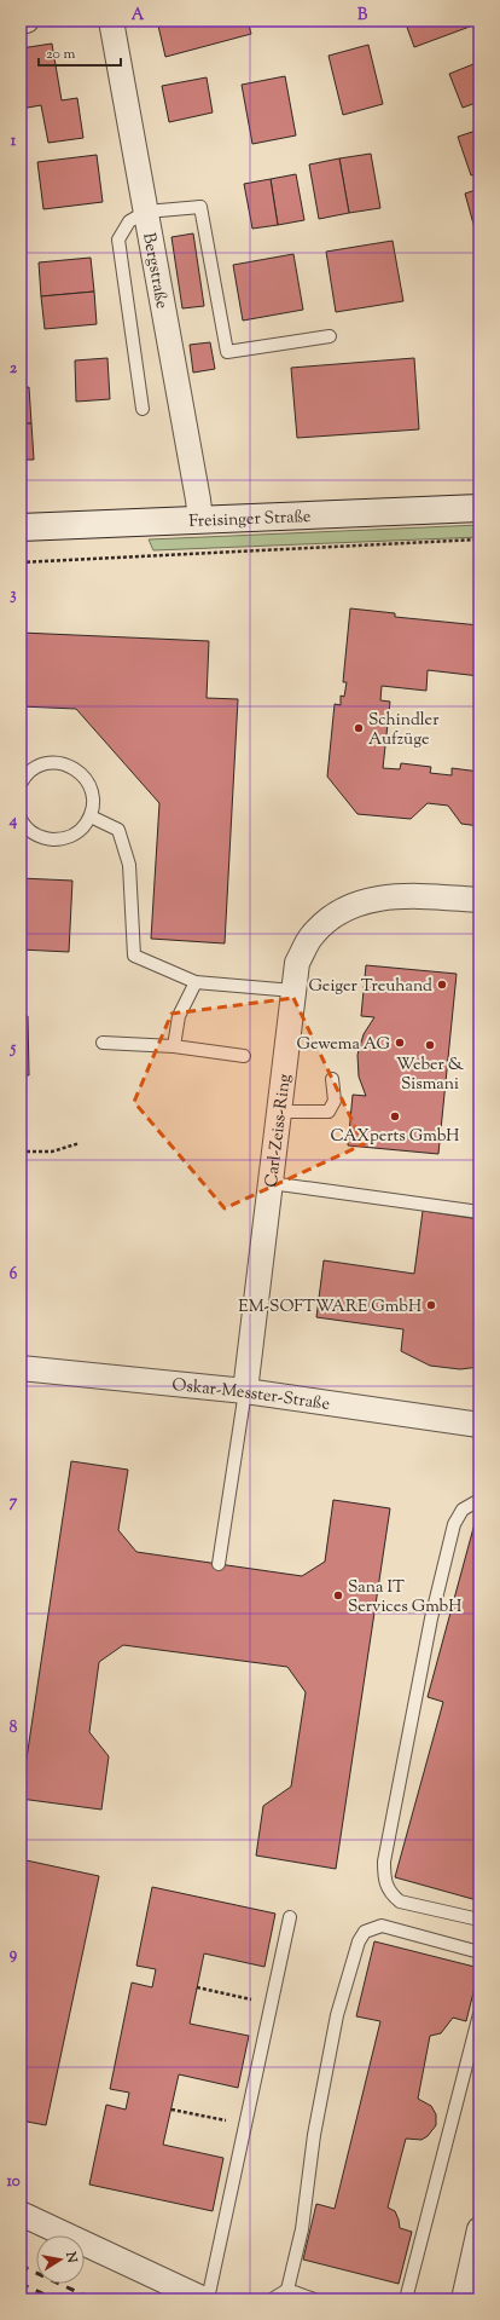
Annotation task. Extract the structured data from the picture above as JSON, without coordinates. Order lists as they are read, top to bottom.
{
  "streets": {
    "main road": ["Freisinger Straße"],
    "street": ["Bergstraße", "Carl-Zeiss-Ring", "Oskar-Messter-Straße"]
  },
  "crossings": [
    ["Bergstraße", "Freisinger Straße"],
    ["Carl-Zeiss-Ring", "Oskar-Messter-Straße"]
  ],
  "places": [
    "Schindler Aufzüge",
    "Geiger Treuhand",
    "Gewema AG",
    "Weber & Sismani",
    "CAXperts GmbH",
    "EM-SOFTWARE GmbH",
    "Sana IT Services GmbH"
  ],
  "scale_bar": "20 m",
  "north": "right",
  "grid": {
    "columns": ["A", "B"],
    "rows": [
      "1",
      "2",
      "3",
      "4",
      "5",
      "6",
      "7",
      "8",
      "9",
      "10"
    ]
  }
}
